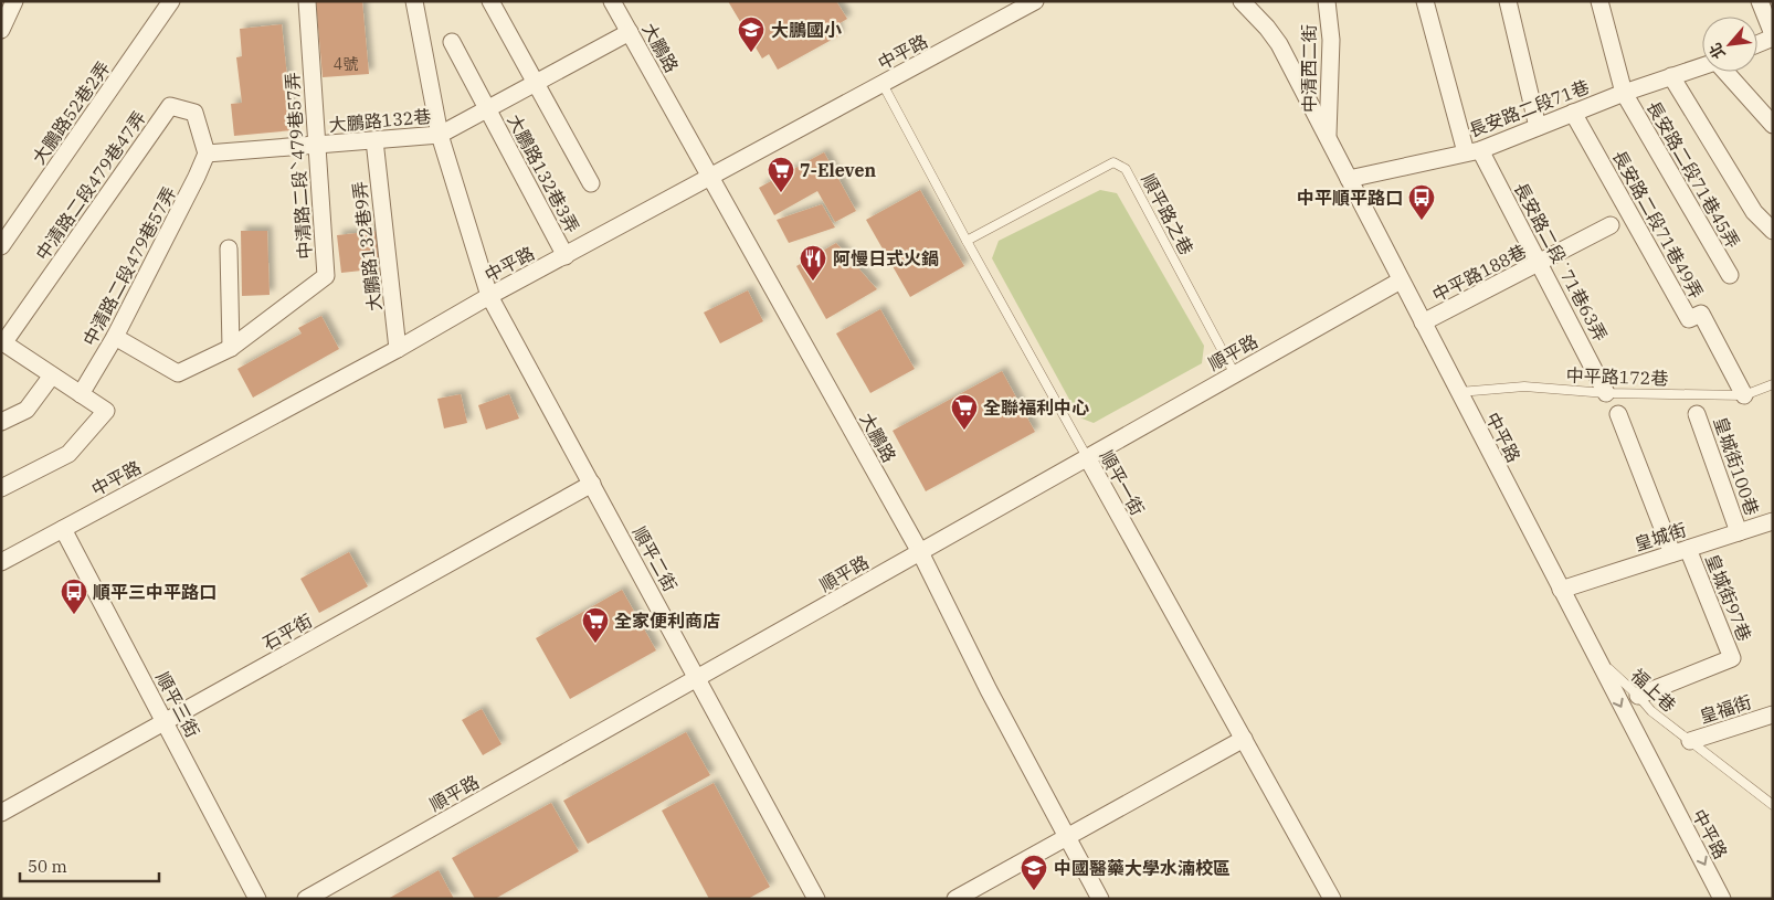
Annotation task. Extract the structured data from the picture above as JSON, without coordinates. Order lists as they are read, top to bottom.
{
  "streets": {
    "street": [
      "大鵬路",
      "中平路",
      "中清西二街",
      "長安路二段71巷",
      "大鵬路52巷2弄",
      "大鵬路132巷",
      "中清路二段ˋ479巷57弄",
      "大鵬路132巷3弄",
      "長安路二段71巷45弄",
      "中清路二段479巷47弄",
      "長安路二段71巷49弄",
      "大鵬路132巷9弄",
      "長安路二段˙71巷63弄",
      "中清路二段479巷57弄",
      "中平路188巷",
      "順平路",
      "皇城街100巷",
      "順平一街",
      "皇城街",
      "順平二街",
      "皇城街97巷",
      "石平街",
      "順平三街",
      "皇福街"
    ],
    "lane": ["順平路之巷", "中平路172巷", "福上巷"]
  },
  "crossings": [
    ["大鵬路", "中平路"],
    ["大鵬路", "大鵬路132巷"],
    ["大鵬路", "順平路"],
    ["中平路", "中清西二街"],
    ["中平路", "長安路二段71巷"],
    ["中平路", "大鵬路132巷3弄"],
    ["中平路", "大鵬路132巷9弄"],
    ["中平路", "中平路188巷"],
    ["中平路", "順平路"],
    ["中平路", "中平路172巷"],
    ["中平路", "順平一街"],
    ["中平路", "皇城街"],
    ["中平路", "順平二街"],
    ["中平路", "福上巷"],
    ["中平路", "順平三街"],
    ["長安路二段71巷", "長安路二段71巷45弄"],
    ["長安路二段71巷", "長安路二段71巷49弄"],
    ["長安路二段71巷", "長安路二段˙71巷63弄"],
    ["大鵬路132巷", "中清路二段ˋ479巷57弄"],
    ["大鵬路132巷", "大鵬路132巷3弄"],
    ["大鵬路132巷", "中清路二段479巷47弄"],
    ["大鵬路132巷", "大鵬路132巷9弄"],
    ["大鵬路132巷", "中清路二段479巷57弄"],
    ["大鵬路132巷", "順平二街"],
    ["中清路二段ˋ479巷57弄", "中清路二段479巷57弄"],
    ["中清路二段479巷47弄", "中清路二段479巷57弄"],
    ["順平路之巷", "順平路"],
    ["順平路之巷", "順平一街"],
    ["長安路二段71巷49弄", "中平路172巷"],
    ["長安路二段˙71巷63弄", "中平路188巷"],
    ["長安路二段˙71巷63弄", "中平路172巷"],
    ["順平路", "順平一街"],
    ["順平路", "順平二街"],
    ["皇城街100巷", "皇城街"],
    ["皇城街", "皇城街97巷"],
    ["順平二街", "石平街"],
    ["皇城街97巷", "福上巷"],
    ["石平街", "順平三街"],
    ["福上巷", "皇福街"]
  ],
  "places": {
    "school or university": ["大鵬國小", "中國醫藥大學水湳校區"],
    "supermarket": ["7-Eleven", "全聯福利中心", "全家便利商店"],
    "bus stop": ["中平順平路口", "順平三中平路口"],
    "restaurant": ["阿慢日式火鍋"]
  },
  "house_numbers": ["4號"],
  "scale_bar": "50 m",
  "north": "bottom left"
}
